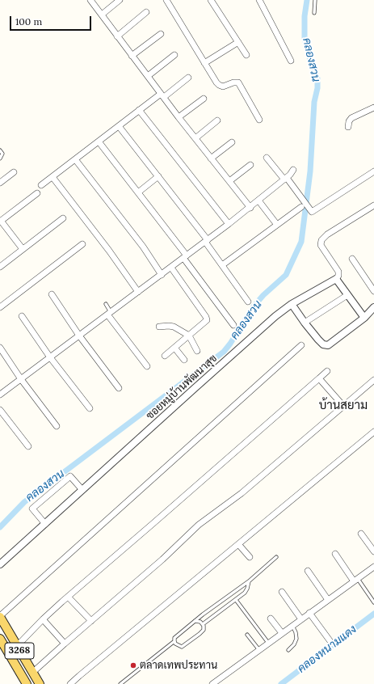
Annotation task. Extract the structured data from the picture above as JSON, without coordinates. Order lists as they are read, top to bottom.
{
  "streets": {
    "main road": ["3268"],
    "street": ["ซอยหมู่บ้านพัฒนาสุข"]
  },
  "districts": ["บ้านสยาม"],
  "water": ["คลองสวน", "คลองหนามแดง"],
  "places": ["ตลาดเทพประทาน"],
  "scale_bar": "100 m"
}
